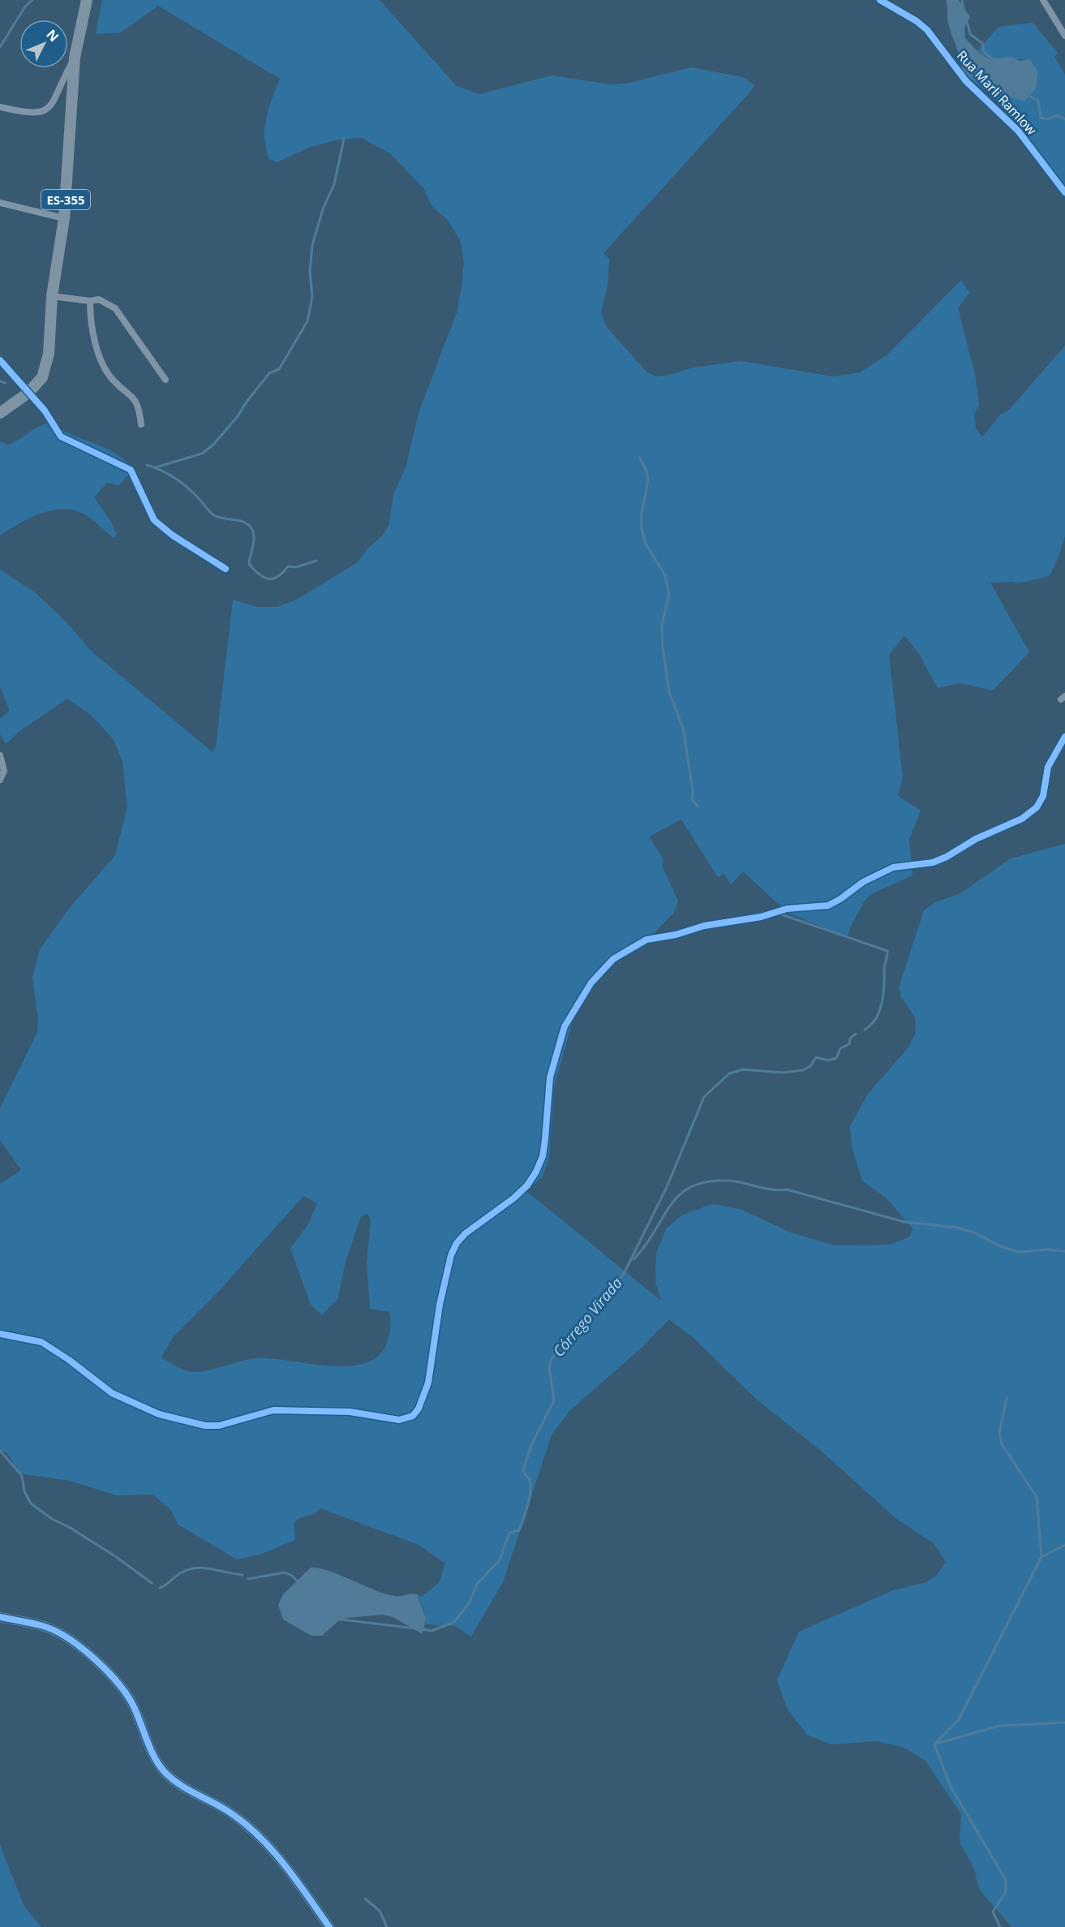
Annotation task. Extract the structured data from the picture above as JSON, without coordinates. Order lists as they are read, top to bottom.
{
  "streets": {
    "main road": ["ES-355"],
    "street": ["Rua Marli Ramlow"]
  },
  "water": ["Córrego Virada"],
  "north": "top right"
}
